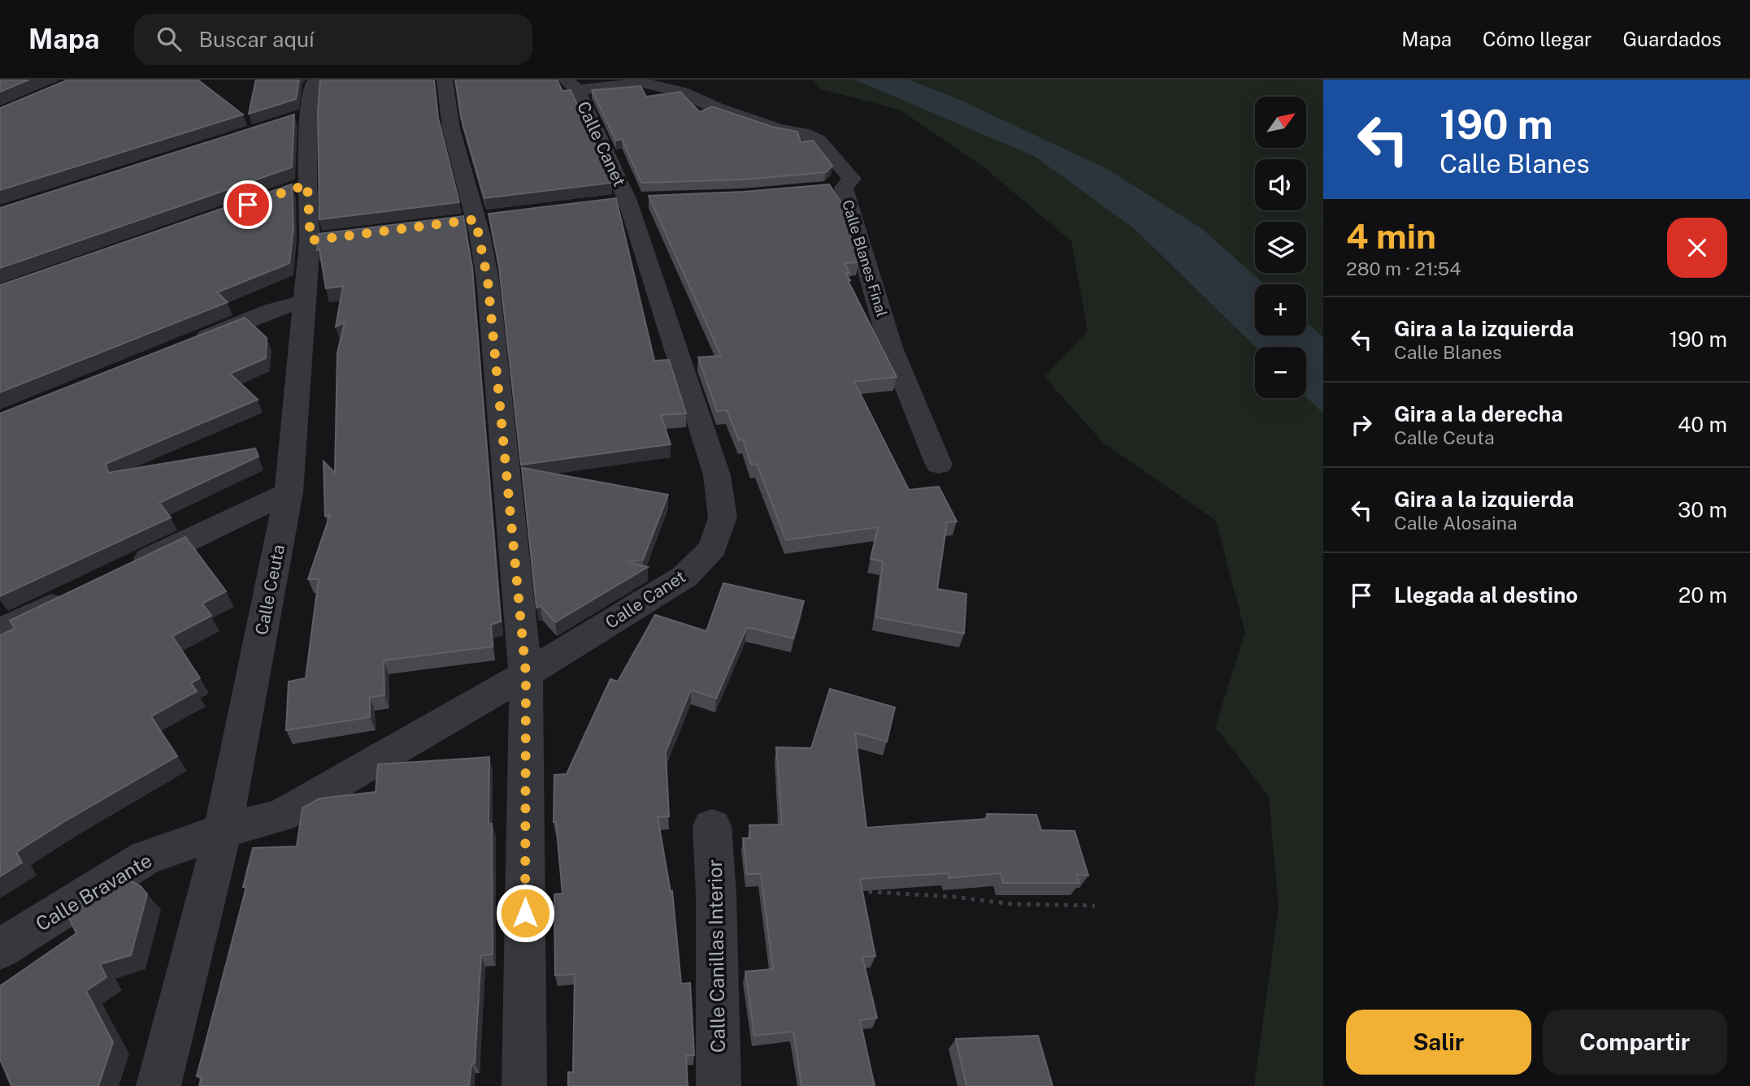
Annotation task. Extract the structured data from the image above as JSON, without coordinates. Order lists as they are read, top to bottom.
{
  "streets": {
    "street": [
      "Calle Canet",
      "Calle Blanes Final",
      "Calle Ceuta",
      "Calle Bravante",
      "Calle Canillas Interior"
    ]
  },
  "crossings": [
    ["Calle Canet", "Calle Blanes Final"],
    ["Calle Canet", "Calle Ceuta"],
    ["Calle Canet", "Calle Bravante"],
    ["Calle Ceuta", "Calle Bravante"]
  ],
  "north": "top right",
  "page": {
    "header": "Mapa",
    "search": "Buscar aquí",
    "nav": ["Mapa", "Cómo llegar", "Guardados"],
    "turn": ["190 m", "Calle Blanes"],
    "map_buttons": ["+", "−"],
    "heading": ["4 min", "280 m · 21:54"],
    "list": [
      {
        "name": "Gira a la izquierda",
        "note": "Calle Blanes",
        "value": "190 m"
      },
      {
        "name": "Gira a la derecha",
        "note": "Calle Ceuta",
        "value": "40 m"
      },
      {
        "name": "Gira a la izquierda",
        "note": "Calle Alosaina",
        "value": "30 m"
      },
      {
        "name": "Llegada al destino",
        "value": "20 m"
      }
    ],
    "buttons": ["Salir", "Compartir"]
  }
}
